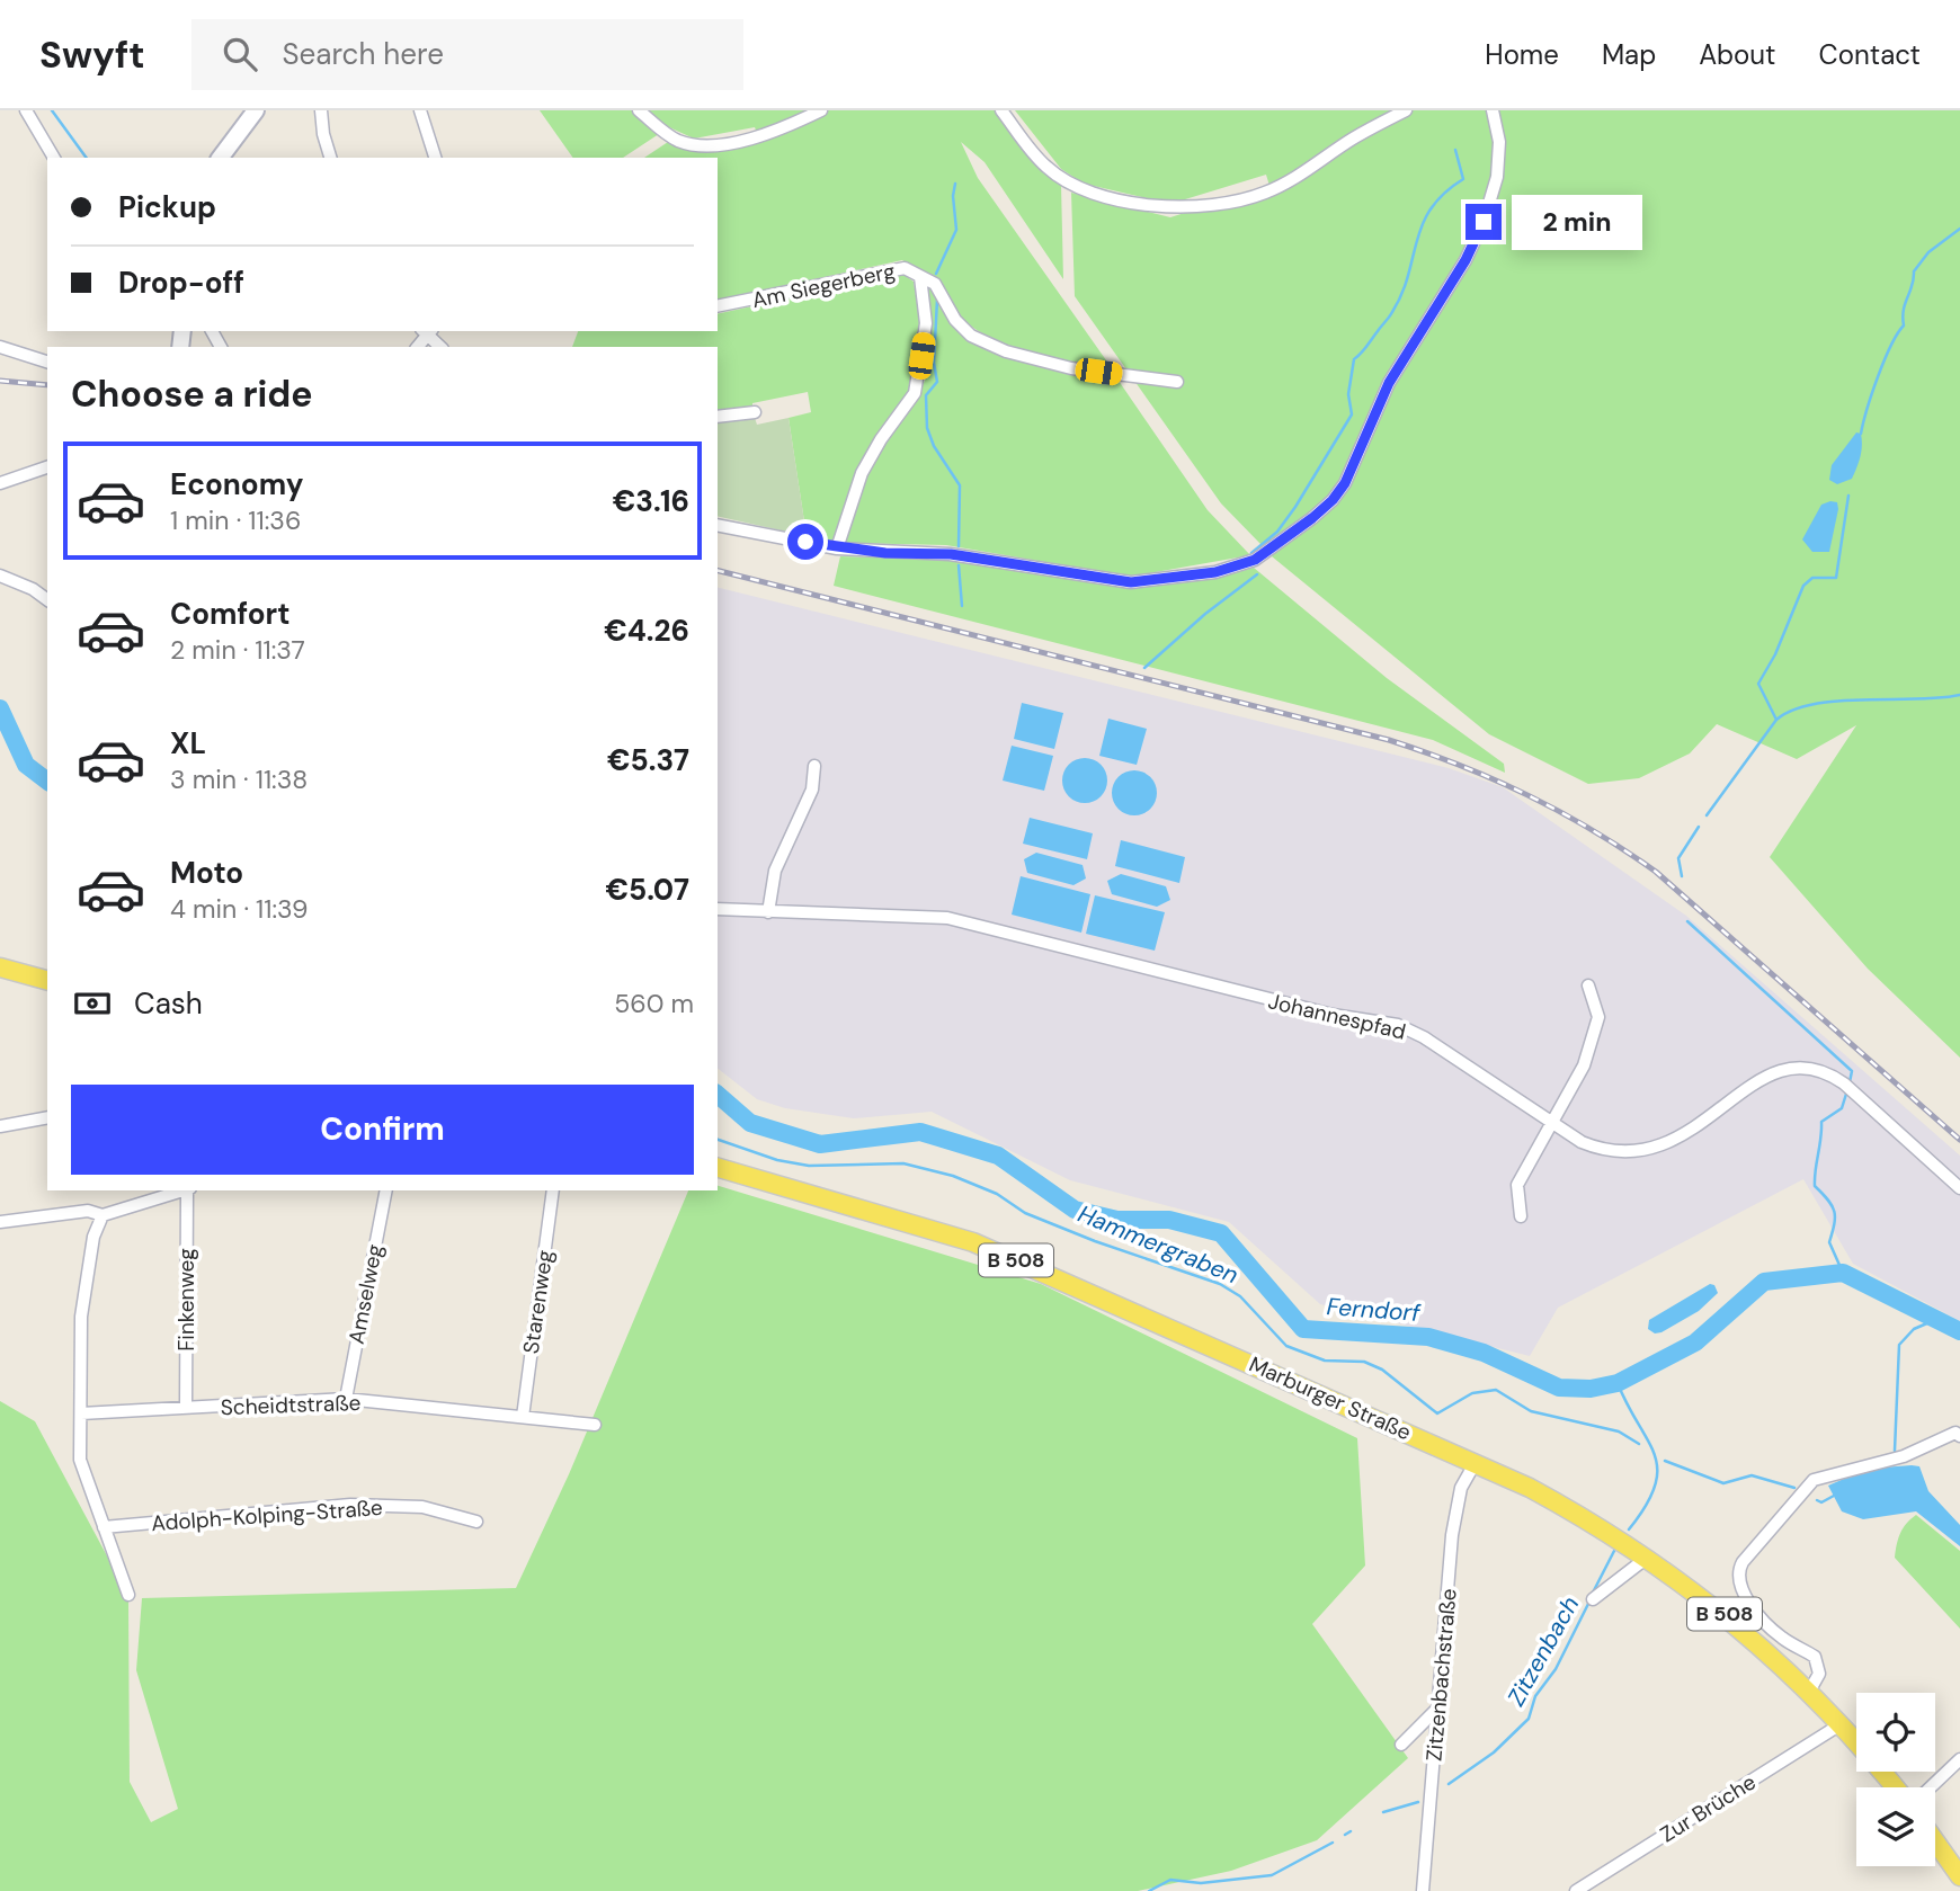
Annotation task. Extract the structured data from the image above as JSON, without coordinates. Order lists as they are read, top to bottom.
{
  "streets": {
    "main road": ["B 508", "Marburger Straße"],
    "street": [
      "Am Siegerberg",
      "Johannespfad",
      "Amselweg",
      "Finkenweg",
      "Starenweg",
      "Scheidtstraße",
      "Adolph-Kolping-Straße",
      "Zitzenbachstraße",
      "Zur Brüche"
    ]
  },
  "crossings": [
    ["Amselweg", "Scheidtstraße"],
    ["Finkenweg", "Scheidtstraße"],
    ["Starenweg", "Scheidtstraße"],
    ["Marburger Straße", "Zitzenbachstraße"],
    ["Marburger Straße", "Zur Brüche"]
  ],
  "water": ["Hammergraben", "Ferndorf", "Zitzenbach"],
  "page": {
    "header": "Swyft",
    "search": "Search here",
    "nav": [
      "Home",
      "Map",
      "About",
      "Contact"
    ],
    "banner": ["Pickup", "Drop-off"],
    "bubble": "2 min",
    "heading": "Choose a ride",
    "list": [
      {
        "name": "Economy",
        "note": "1 min · 11:36",
        "value": "€3.16"
      },
      {
        "name": "Comfort",
        "note": "2 min · 11:37",
        "value": "€4.26"
      },
      {
        "name": "XL",
        "note": "3 min · 11:38",
        "value": "€5.37"
      },
      {
        "name": "Moto",
        "note": "4 min · 11:39",
        "value": "€5.07"
      }
    ],
    "pay": ["Cash", "560 m"],
    "buttons": "Confirm"
  }
}
